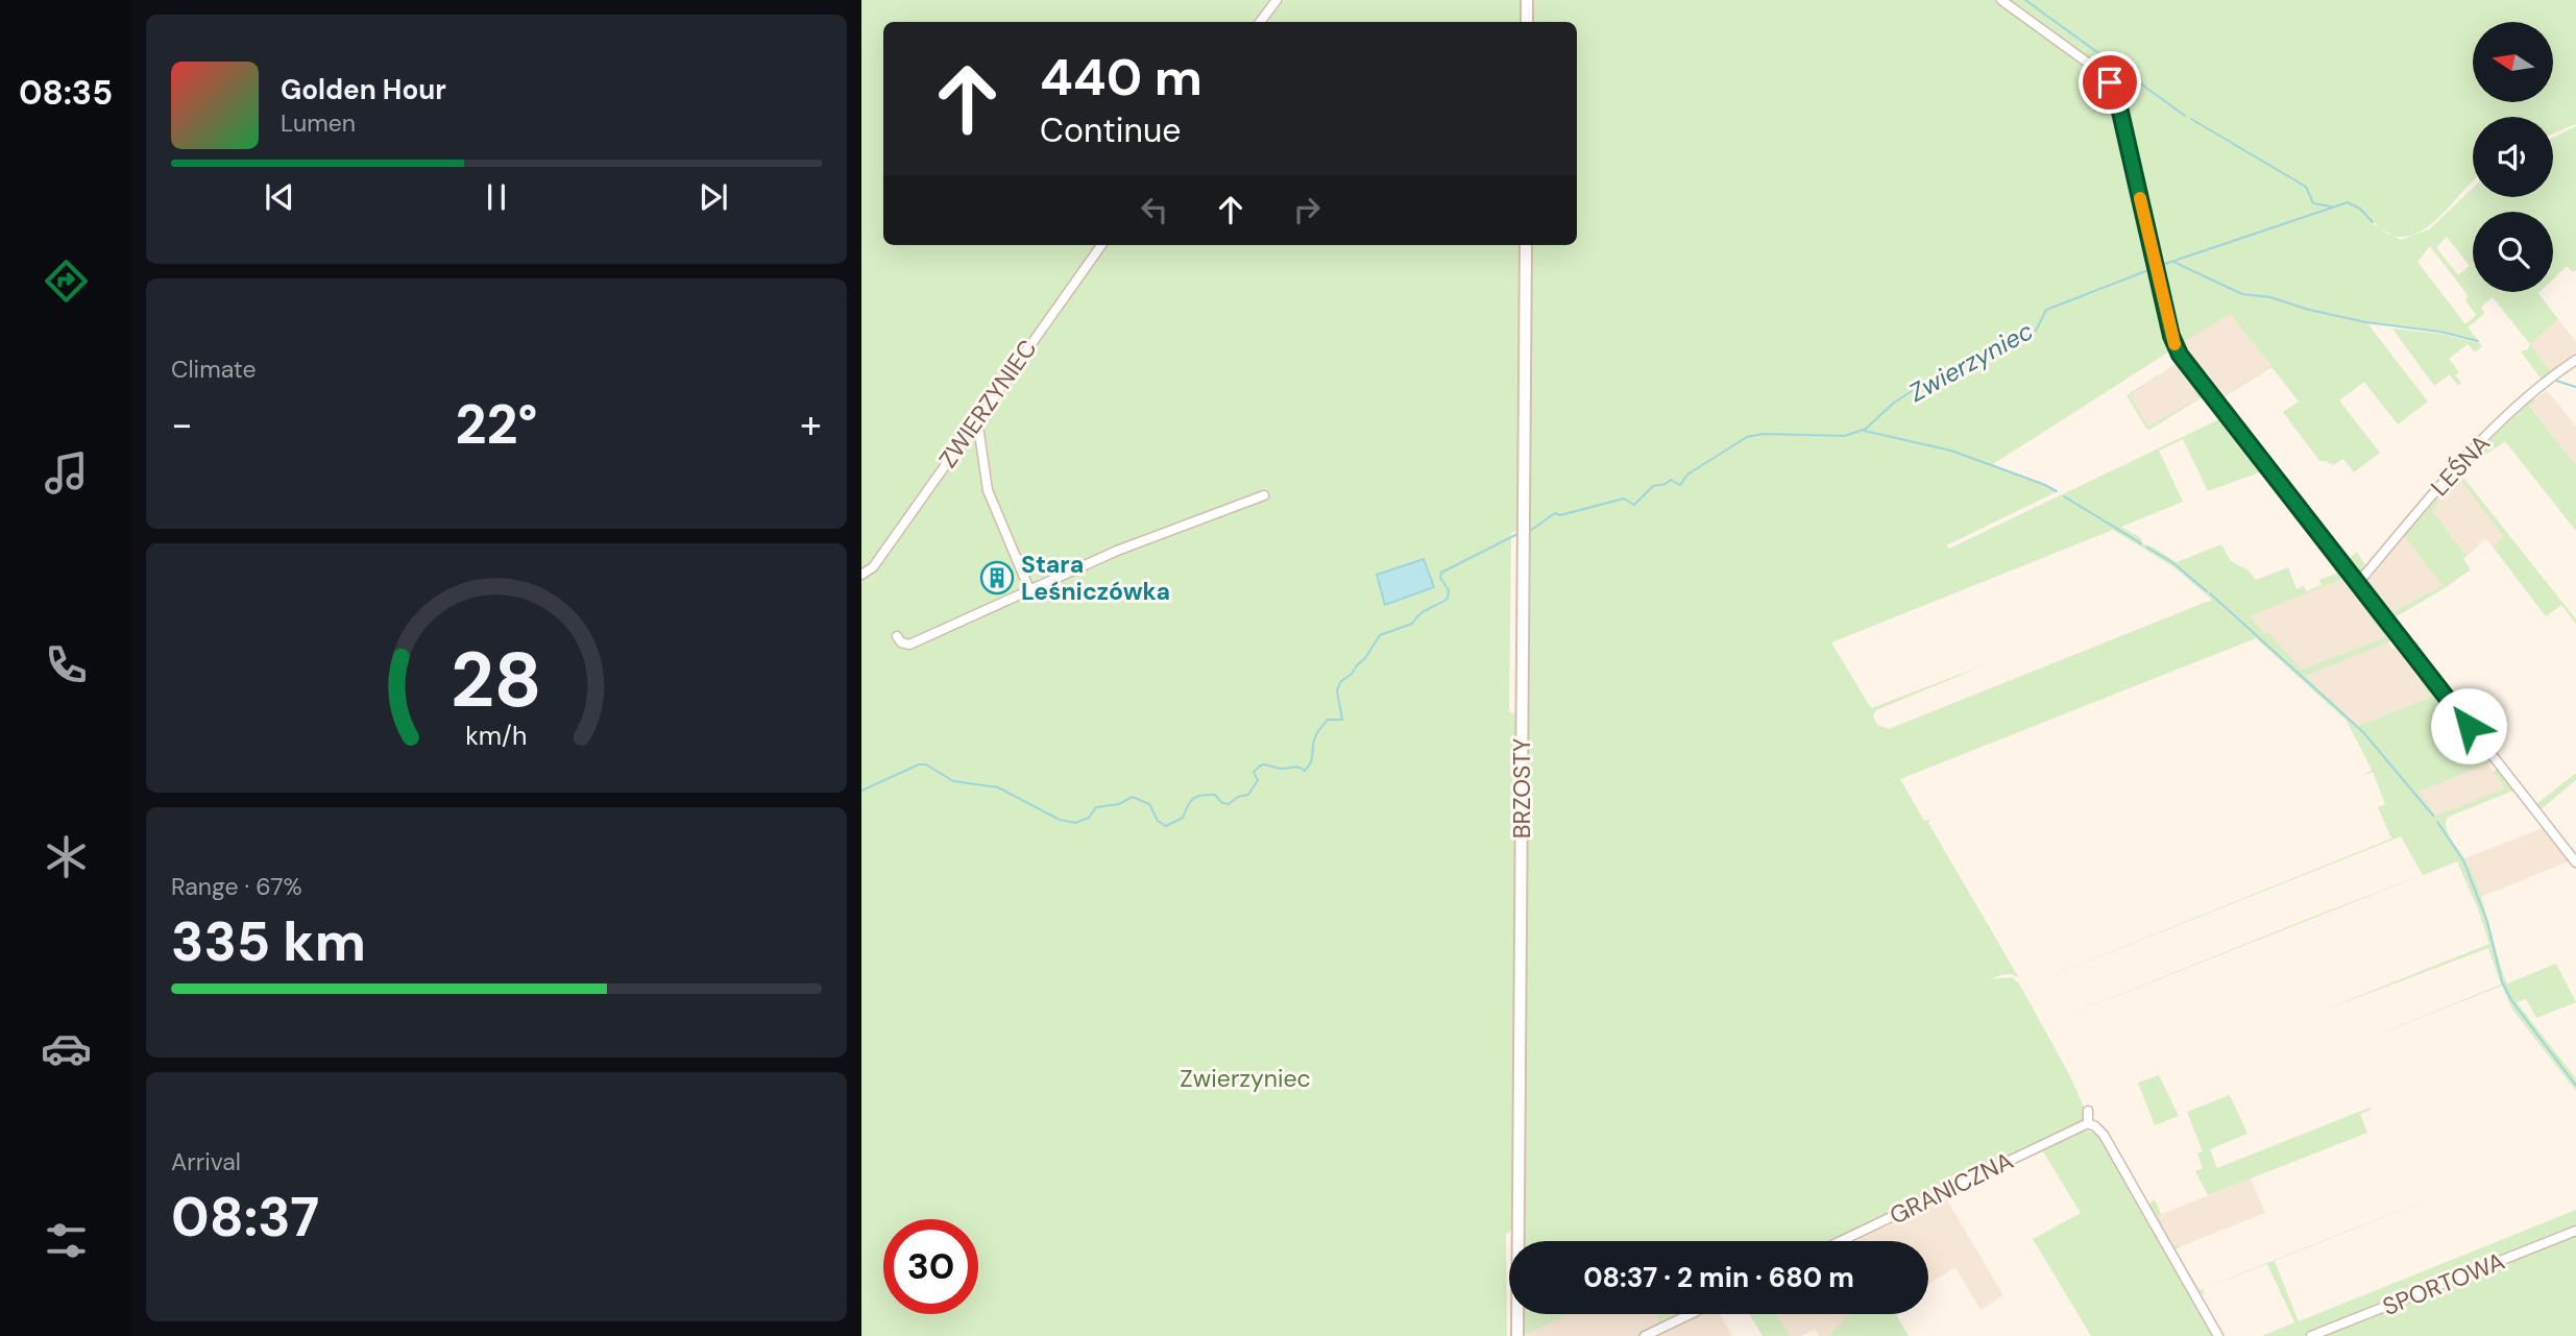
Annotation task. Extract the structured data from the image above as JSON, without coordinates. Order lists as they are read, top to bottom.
{
  "streets": {
    "street": [
      "ZWIERZYNIEC",
      "LEŚNA",
      "BRZOSTY",
      "GRANICZNA",
      "SPORTOWA"
    ]
  },
  "water": ["Zwierzyniec"],
  "parks": ["Zwierzyniec"],
  "places": {
    "building": ["Stara Leśniczówka"]
  },
  "north": "left",
  "page": {
    "tabs": "08:35",
    "turn": ["440 m", "Continue"],
    "song": ["Golden Hour", "Lumen"],
    "tile": [
      "Climate",
      ["Range · 67%", "335 km"],
      ["Arrival", "08:37"]
    ],
    "heat": ["−", "22°", "+"],
    "limit": "30",
    "trip": "08:37 · 2 min · 680 m",
    "gauge": ["28", "km/h"]
  }
}
